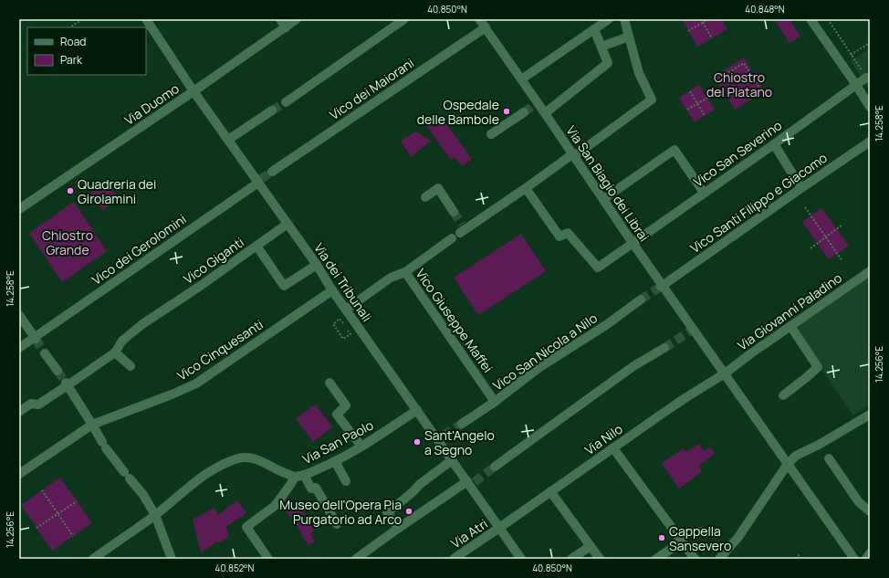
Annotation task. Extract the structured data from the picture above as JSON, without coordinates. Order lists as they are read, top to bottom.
{
  "streets": {
    "street": [
      "Vico dei Maiorani",
      "Via Duomo",
      "Vico San Severino",
      "Via San Biagio dei Librai",
      "Vico Santi Filippo e Giacomo",
      "Vico dei Gerolomini",
      "Vico Giganti",
      "Via dei Tribunali",
      "Via Giovanni Paladino",
      "Vico Giuseppe Maffei",
      "Vico Cinquesanti",
      "Vico San Nicola a Nilo",
      "Via Nilo",
      "Via San Paolo",
      "Via Atri"
    ]
  },
  "crossings": [
    ["Vico dei Maiorani", "Via San Biagio dei Librai"],
    ["Via Duomo", "Via dei Tribunali"],
    ["Vico San Severino", "Via San Biagio dei Librai"],
    ["Via San Biagio dei Librai", "Vico Santi Filippo e Giacomo"],
    ["Via San Biagio dei Librai", "Via Giovanni Paladino"],
    ["Via San Biagio dei Librai", "Via Nilo"],
    ["Vico dei Gerolomini", "Via dei Tribunali"],
    ["Vico Giganti", "Via dei Tribunali"],
    ["Via dei Tribunali", "Vico Cinquesanti"],
    ["Via dei Tribunali", "Via Nilo"],
    ["Via dei Tribunali", "Via San Paolo"],
    ["Via dei Tribunali", "Via Atri"],
    ["Via Giovanni Paladino", "Via Nilo"],
    ["Vico Giuseppe Maffei", "Vico San Nicola a Nilo"],
    ["Via Nilo", "Via Atri"]
  ],
  "parks": ["Chiostro del Platano", "Chiostro Grande"],
  "places": [
    "Ospedale delle Bambole",
    "Quadreria dei Girolamini",
    "Sant'Angelo a Segno",
    "Museo dell'Opera Pia Purgatorio ad Arco",
    "Cappella Sansevero"
  ],
  "legend": ["Road", "Park"],
  "coordinates": [
    "40.850°N",
    "40.848°N",
    "14.258°E",
    "14.256°E",
    "40.852°N"
  ]
}
